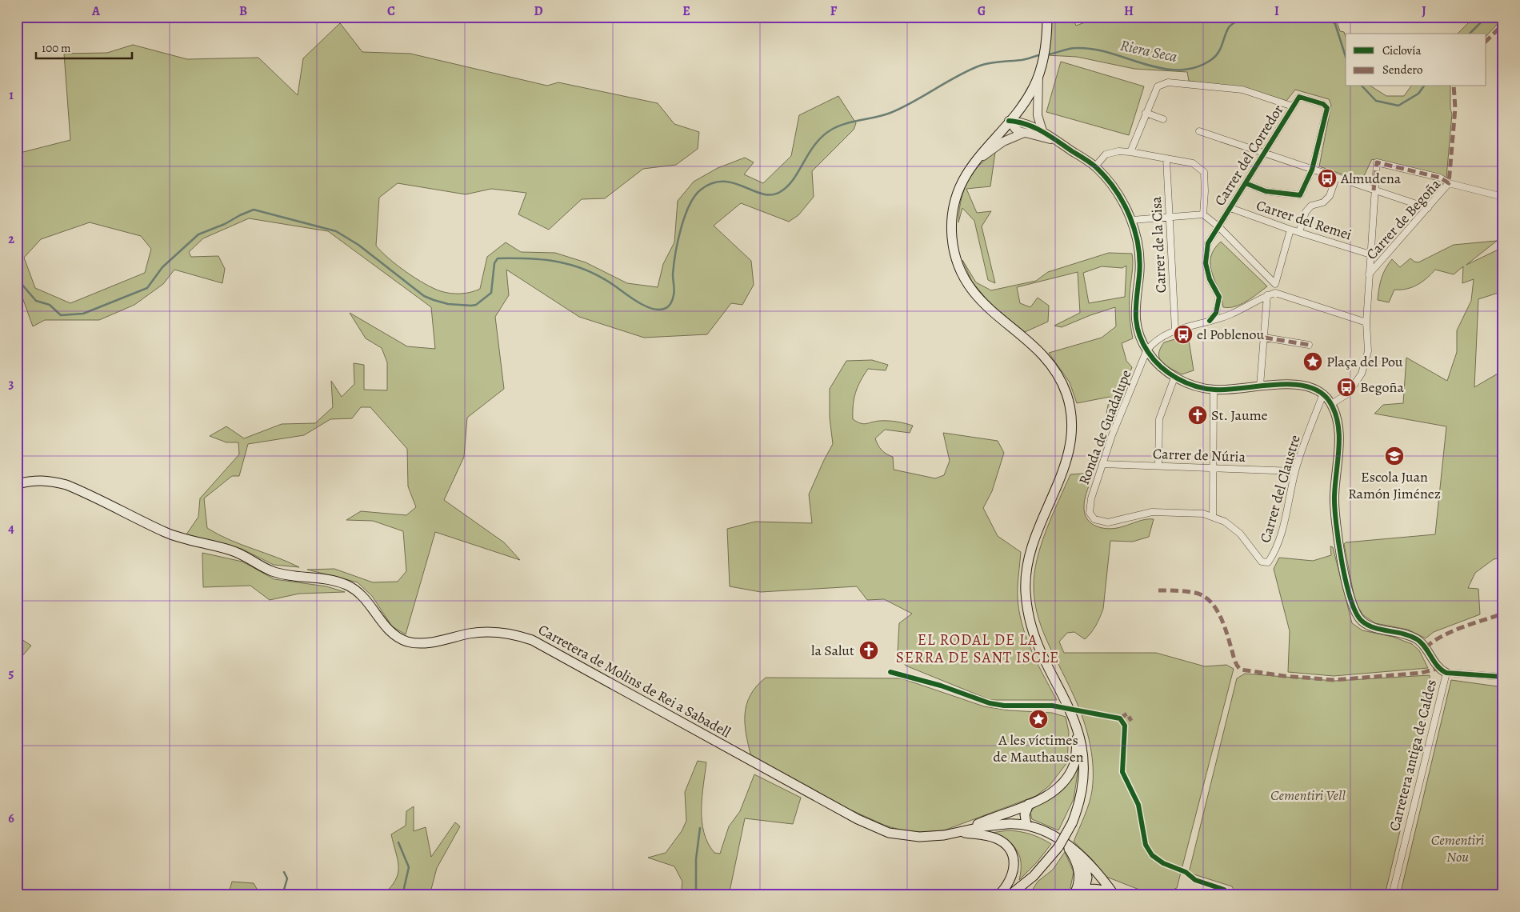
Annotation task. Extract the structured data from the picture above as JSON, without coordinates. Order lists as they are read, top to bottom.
{
  "streets": {
    "main road": ["Carretera de Molins de Rei a Sabadell"],
    "street": [
      "Carrer del Corredor",
      "Carrer de Begoña",
      "Carrer del Remei",
      "Carrer de la Cisa",
      "Ronda de Guadalupe",
      "Carrer de Núria",
      "Carrer del Claustre",
      "Carretera antiga de Caldes"
    ]
  },
  "crossings": [
    ["Carrer del Corredor", "Carrer del Remei"],
    ["Carrer de Begoña", "Carrer del Remei"],
    ["Carrer de Begoña", "Carretera antiga de Caldes"],
    ["Ronda de Guadalupe", "Carrer de Núria"],
    ["Ronda de Guadalupe", "Carrer del Claustre"],
    ["Carrer de Núria", "Carrer del Claustre"],
    ["Carrer del Claustre", "Carretera antiga de Caldes"]
  ],
  "districts": ["EL RODAL DE LA SERRA DE SANT ISCLE"],
  "water": ["Riera Seca"],
  "parks": ["Cementiri Vell", "Cementiri Nou"],
  "places": {
    "bus stop": ["Almudena", "el Poblenou", "Begoña"],
    "place": ["Plaça del Pou", "A les víctimes de Mauthausen"],
    "church": ["St. Jaume", "la Salut"],
    "school or university": ["Escola Juan Ramón Jiménez"]
  },
  "legend": ["Ciclovía", "Sendero"],
  "scale_bar": "100 m",
  "grid": {
    "columns": [
      "A",
      "B",
      "C",
      "D",
      "E",
      "F",
      "G",
      "H",
      "I",
      "J"
    ],
    "rows": [
      "1",
      "2",
      "3",
      "4",
      "5",
      "6"
    ]
  }
}
